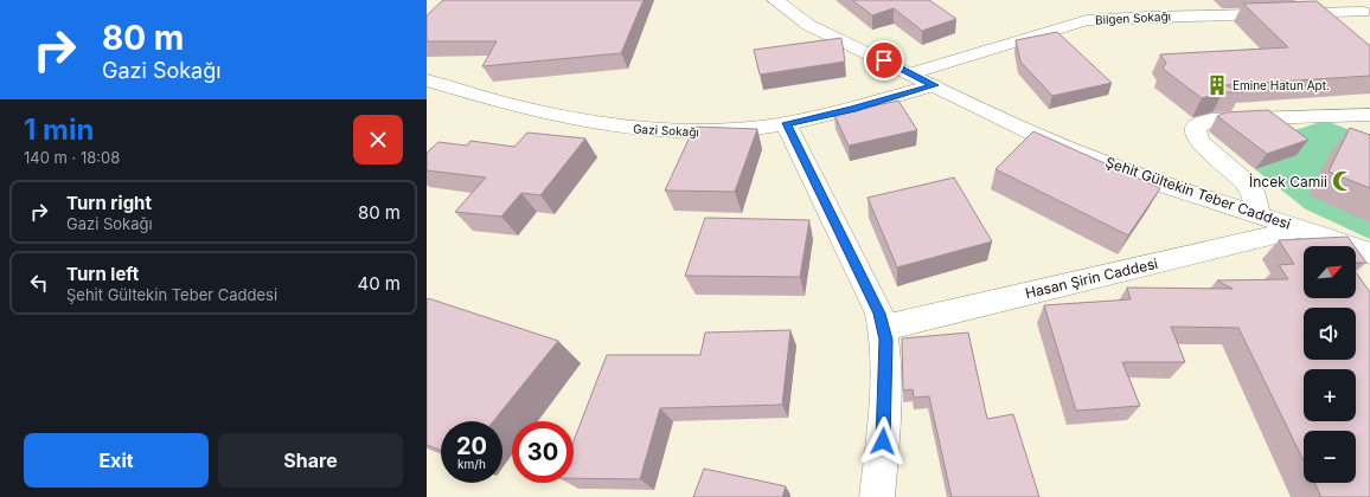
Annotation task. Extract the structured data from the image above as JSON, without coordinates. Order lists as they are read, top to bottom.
{
  "streets": {
    "street": [
      "Bilgen Sokağı",
      "Gazi Sokağı",
      "Şehit Gültekin Teber Caddesi",
      "Hasan Şirin Caddesi"
    ]
  },
  "crossings": [
    ["Bilgen Sokağı", "Şehit Gültekin Teber Caddesi"],
    ["Gazi Sokağı", "Şehit Gültekin Teber Caddesi"],
    ["Şehit Gültekin Teber Caddesi", "Hasan Şirin Caddesi"]
  ],
  "places": {
    "building": ["Emine Hatun Apt."],
    "mosque": ["İncek Camii"]
  },
  "north": "top right",
  "page": {
    "turn": ["80 m", "Gazi Sokağı"],
    "heading": ["1 min", "140 m · 18:08"],
    "list": [
      {
        "name": "Turn right",
        "note": "Gazi Sokağı",
        "value": "80 m"
      },
      {
        "name": "Turn left",
        "note": "Şehit Gültekin Teber Caddesi",
        "value": "40 m"
      }
    ],
    "map_buttons": ["+", "−"],
    "speed": "20 km/h",
    "limit": "30",
    "buttons": ["Exit", "Share"]
  }
}
